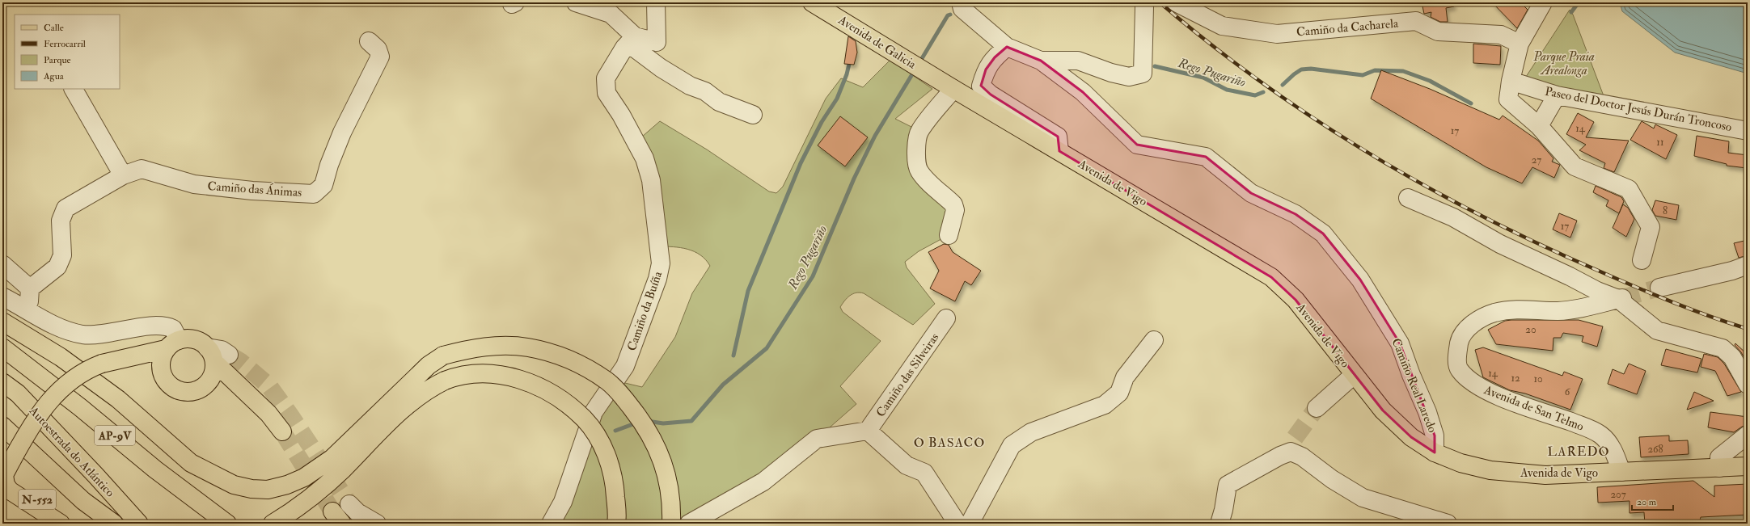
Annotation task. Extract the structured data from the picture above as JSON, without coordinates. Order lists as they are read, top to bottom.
{
  "streets": {
    "main road": [
      "Avenida de Galicia",
      "Avenida de Vigo",
      "AP-9V",
      "Autoestrada do Atlántico",
      "N-552"
    ],
    "street": [
      "Camiño da Cacharela",
      "Paseo del Doctor Jesús Durán Troncoso",
      "Camiño das Ánimas",
      "Camiño da Buíña",
      "Camiño das Silveiras",
      "Camiño Real Laredo",
      "Avenida de San Telmo"
    ]
  },
  "crossings": [
    ["Avenida de Galicia", "Avenida de Vigo"],
    ["Avenida de Vigo", "Camiño Real Laredo"],
    ["Avenida de Vigo", "Avenida de San Telmo"]
  ],
  "districts": ["O BASACO", "LAREDO"],
  "water": ["Rego Pugariño"],
  "parks": ["Parque Praia Arealonga"],
  "house_numbers": [
    "14",
    "17",
    "11",
    "27",
    "8",
    "17",
    "20",
    "14",
    "12",
    "10",
    "6",
    "268",
    "207"
  ],
  "legend": [
    "Calle",
    "Ferrocarril",
    "Parque",
    "Agua"
  ],
  "scale_bar": "20 m"
}
